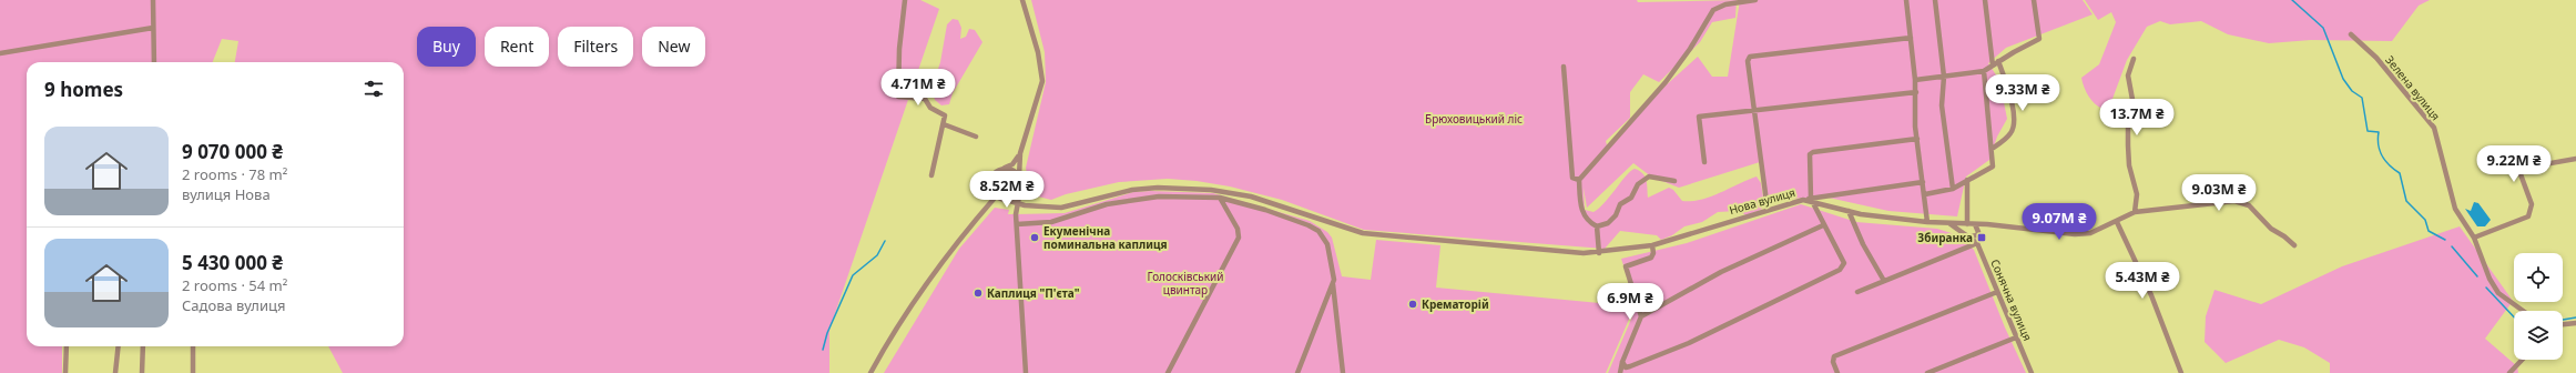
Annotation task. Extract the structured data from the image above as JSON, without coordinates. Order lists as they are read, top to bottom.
{
  "streets": {
    "street": ["Зелена вулиця", "Нова вулиця", "Сонячна вулиця"]
  },
  "crossings": [
    ["Нова вулиця", "Сонячна вулиця"]
  ],
  "parks": ["Брюховицький ліс", "Голосківський цвинтар"],
  "places": {
    "other": ["Екуменічна поминальна каплиця", "Каплиця \"П'єта\"", "Крематорій"],
    "transit": ["Збиранка"]
  },
  "page": {
    "chip": [
      "Buy",
      "Rent",
      "Filters",
      "New"
    ],
    "heading": "9 homes",
    "price": [
      "4.71M ₴",
      "9.33M ₴",
      "13.7M ₴",
      "9.22M ₴",
      "8.52M ₴",
      "9.03M ₴",
      "9.07M ₴",
      "5.43M ₴",
      "6.9M ₴"
    ],
    "list": [
      {
        "name": "9 070 000 ₴",
        "note": "2 rooms · 78 m² · вулиця Нова"
      },
      {
        "name": "5 430 000 ₴",
        "note": "2 rooms · 54 m² · Садова вулиця"
      }
    ]
  }
}
